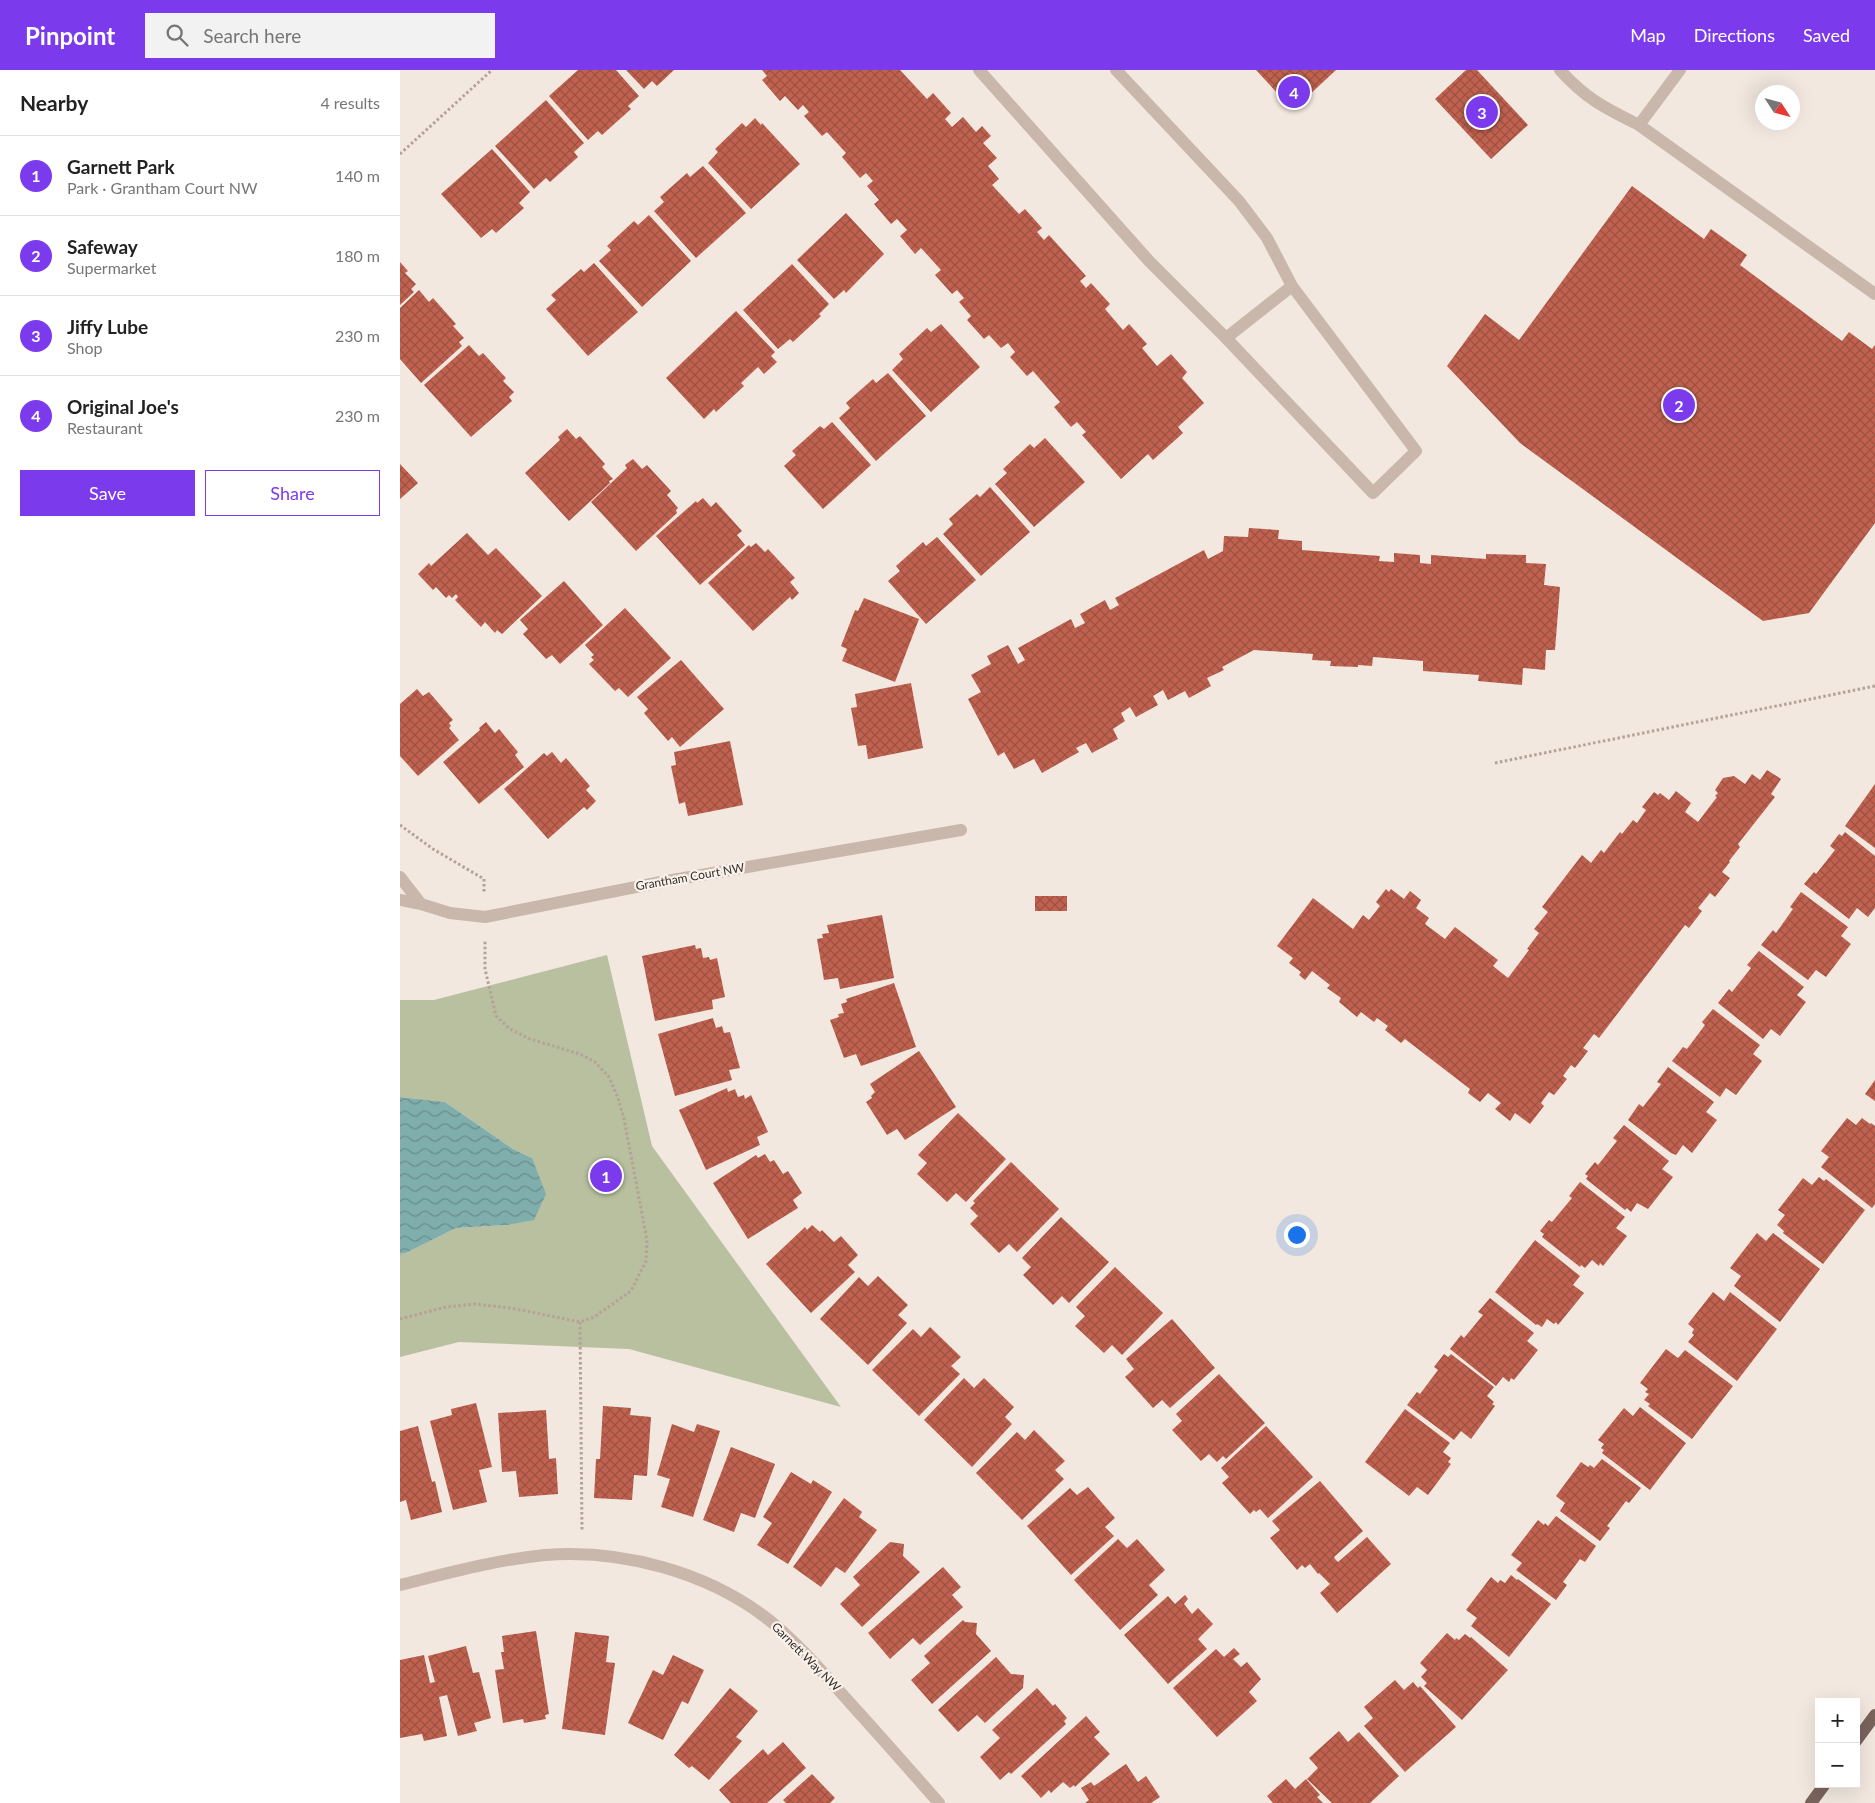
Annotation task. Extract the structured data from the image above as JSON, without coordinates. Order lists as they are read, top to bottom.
{
  "streets": {
    "street": ["Grantham Court NW", "Garnett Way NW"]
  },
  "north": "bottom right",
  "page": {
    "header": "Pinpoint",
    "search": "Search here",
    "nav": ["Map", "Directions", "Saved"],
    "heading": ["Nearby", "4 results"],
    "pins": [
      "4",
      "3",
      "2",
      "1"
    ],
    "list": [
      {
        "mark": "1",
        "name": "Garnett Park",
        "note": "Park · Grantham Court NW",
        "value": "140 m"
      },
      {
        "mark": "2",
        "name": "Safeway",
        "note": "Supermarket",
        "value": "180 m"
      },
      {
        "mark": "3",
        "name": "Jiffy Lube",
        "note": "Shop",
        "value": "230 m"
      },
      {
        "mark": "4",
        "name": "Original Joe's",
        "note": "Restaurant",
        "value": "230 m"
      }
    ],
    "buttons": ["Save", "Share"],
    "map_buttons": ["+", "−"]
  }
}
